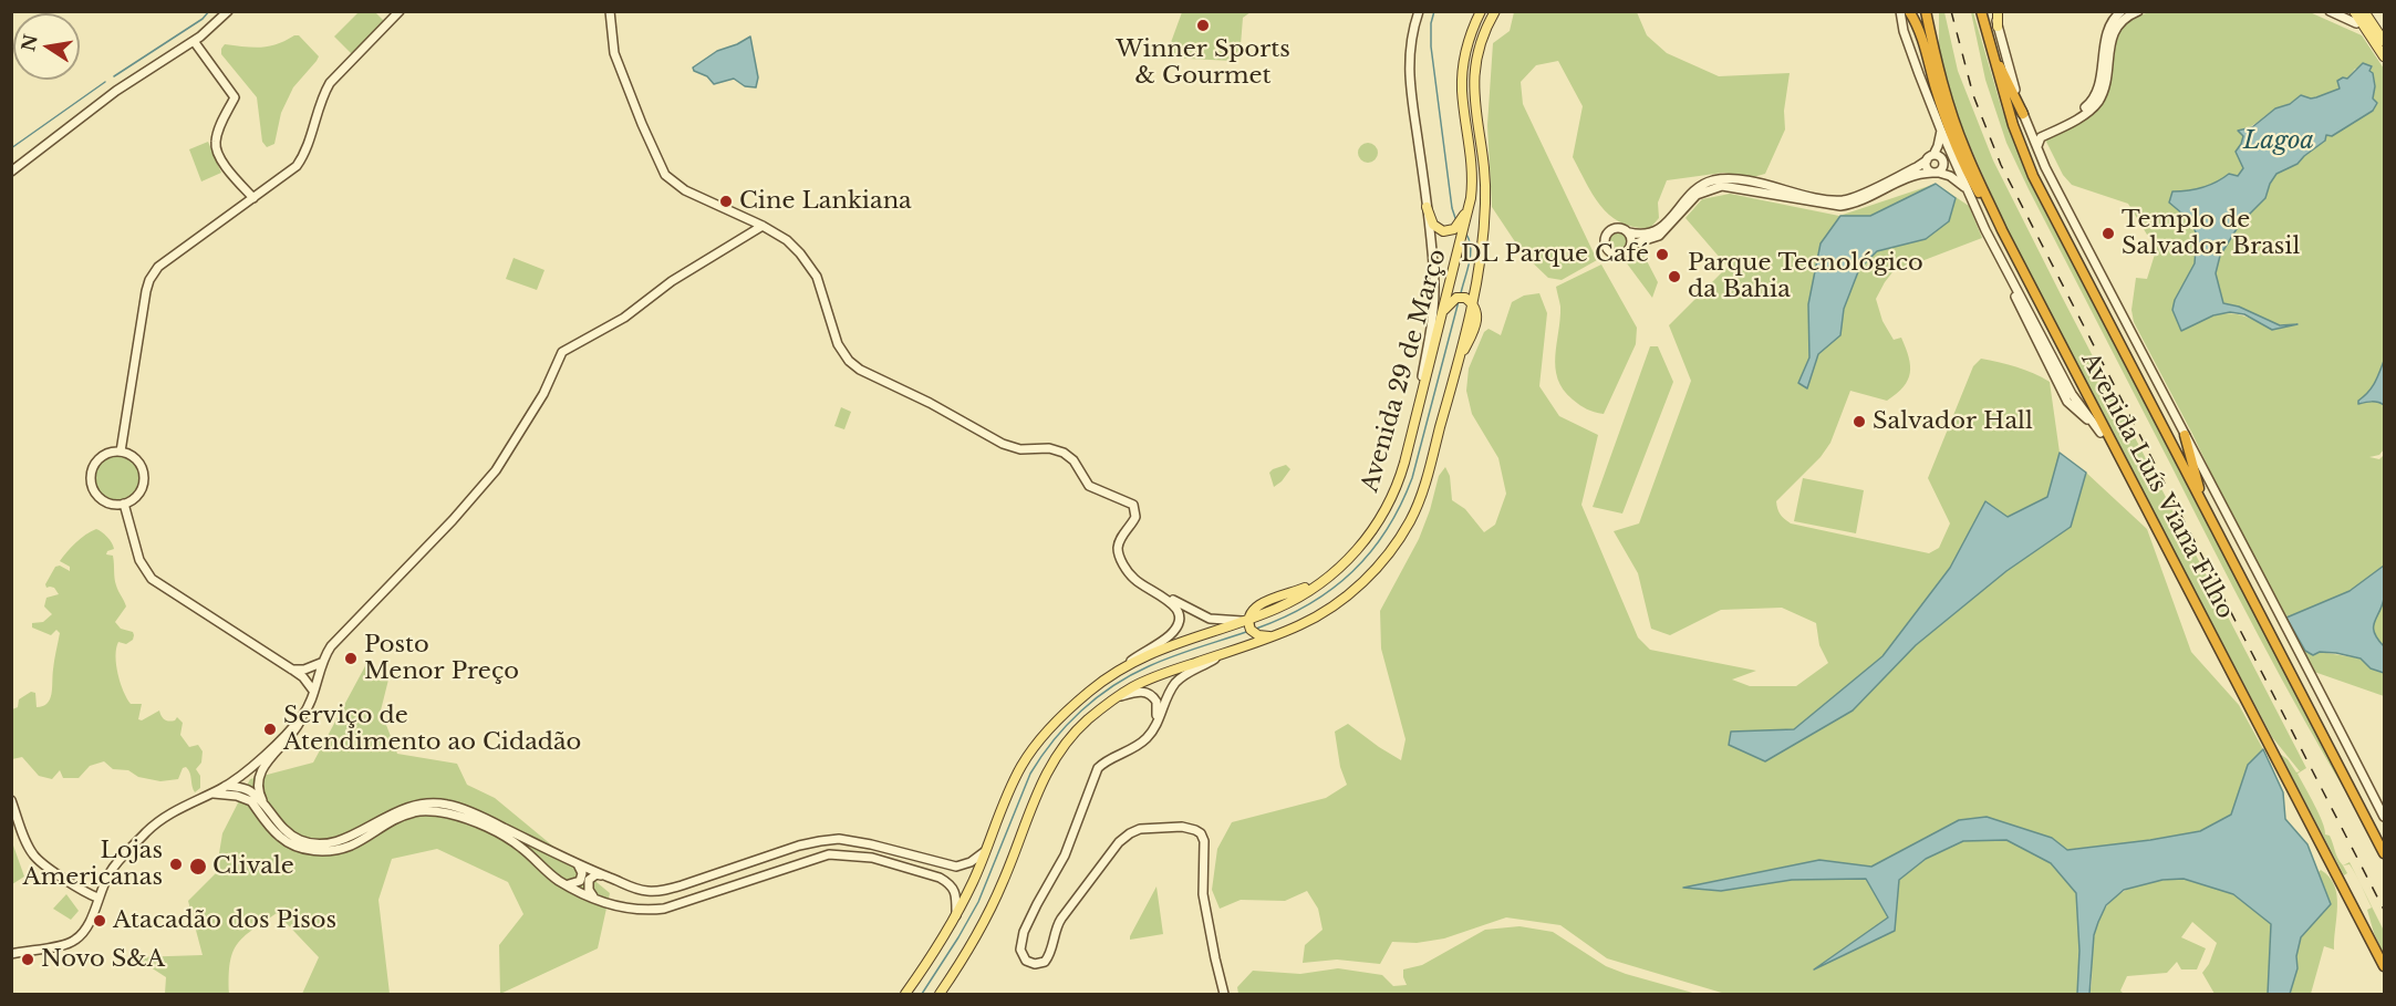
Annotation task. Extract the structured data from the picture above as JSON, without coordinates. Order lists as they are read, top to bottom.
{
  "streets": {
    "highway": ["Avenida Luís Viana Filho"],
    "main road": ["Avenida 29 de Março"]
  },
  "water": ["Lagoa"],
  "places": [
    "Winner Sports & Gourmet",
    "Cine Lankiana",
    "Templo de Salvador Brasil",
    "DL Parque Café",
    "Parque Tecnológico da Bahia",
    "Salvador Hall",
    "Posto Menor Preço",
    "Serviço de Atendimento ao Cidadão",
    "Lojas Americanas",
    "Clivale",
    "Atacadão dos Pisos",
    "Novo S&A"
  ],
  "north": "left"
}
